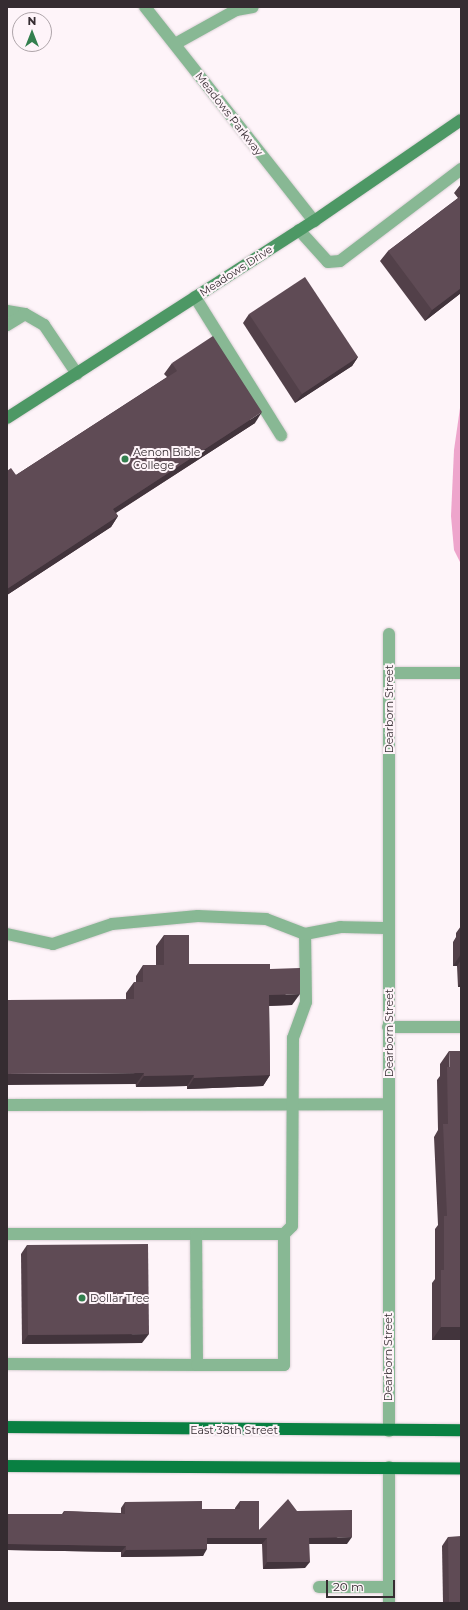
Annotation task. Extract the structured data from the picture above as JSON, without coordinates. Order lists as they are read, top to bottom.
{
  "streets": {
    "main road": ["East 38th Street"],
    "street": ["Meadows Parkway", "Meadows Drive", "Dearborn Street"]
  },
  "crossings": [
    ["Meadows Parkway", "Meadows Drive"],
    ["Dearborn Street", "East 38th Street"]
  ],
  "places": ["Aenon Bible College", "Dollar Tree"],
  "scale_bar": "20 m",
  "north": "top"
}
